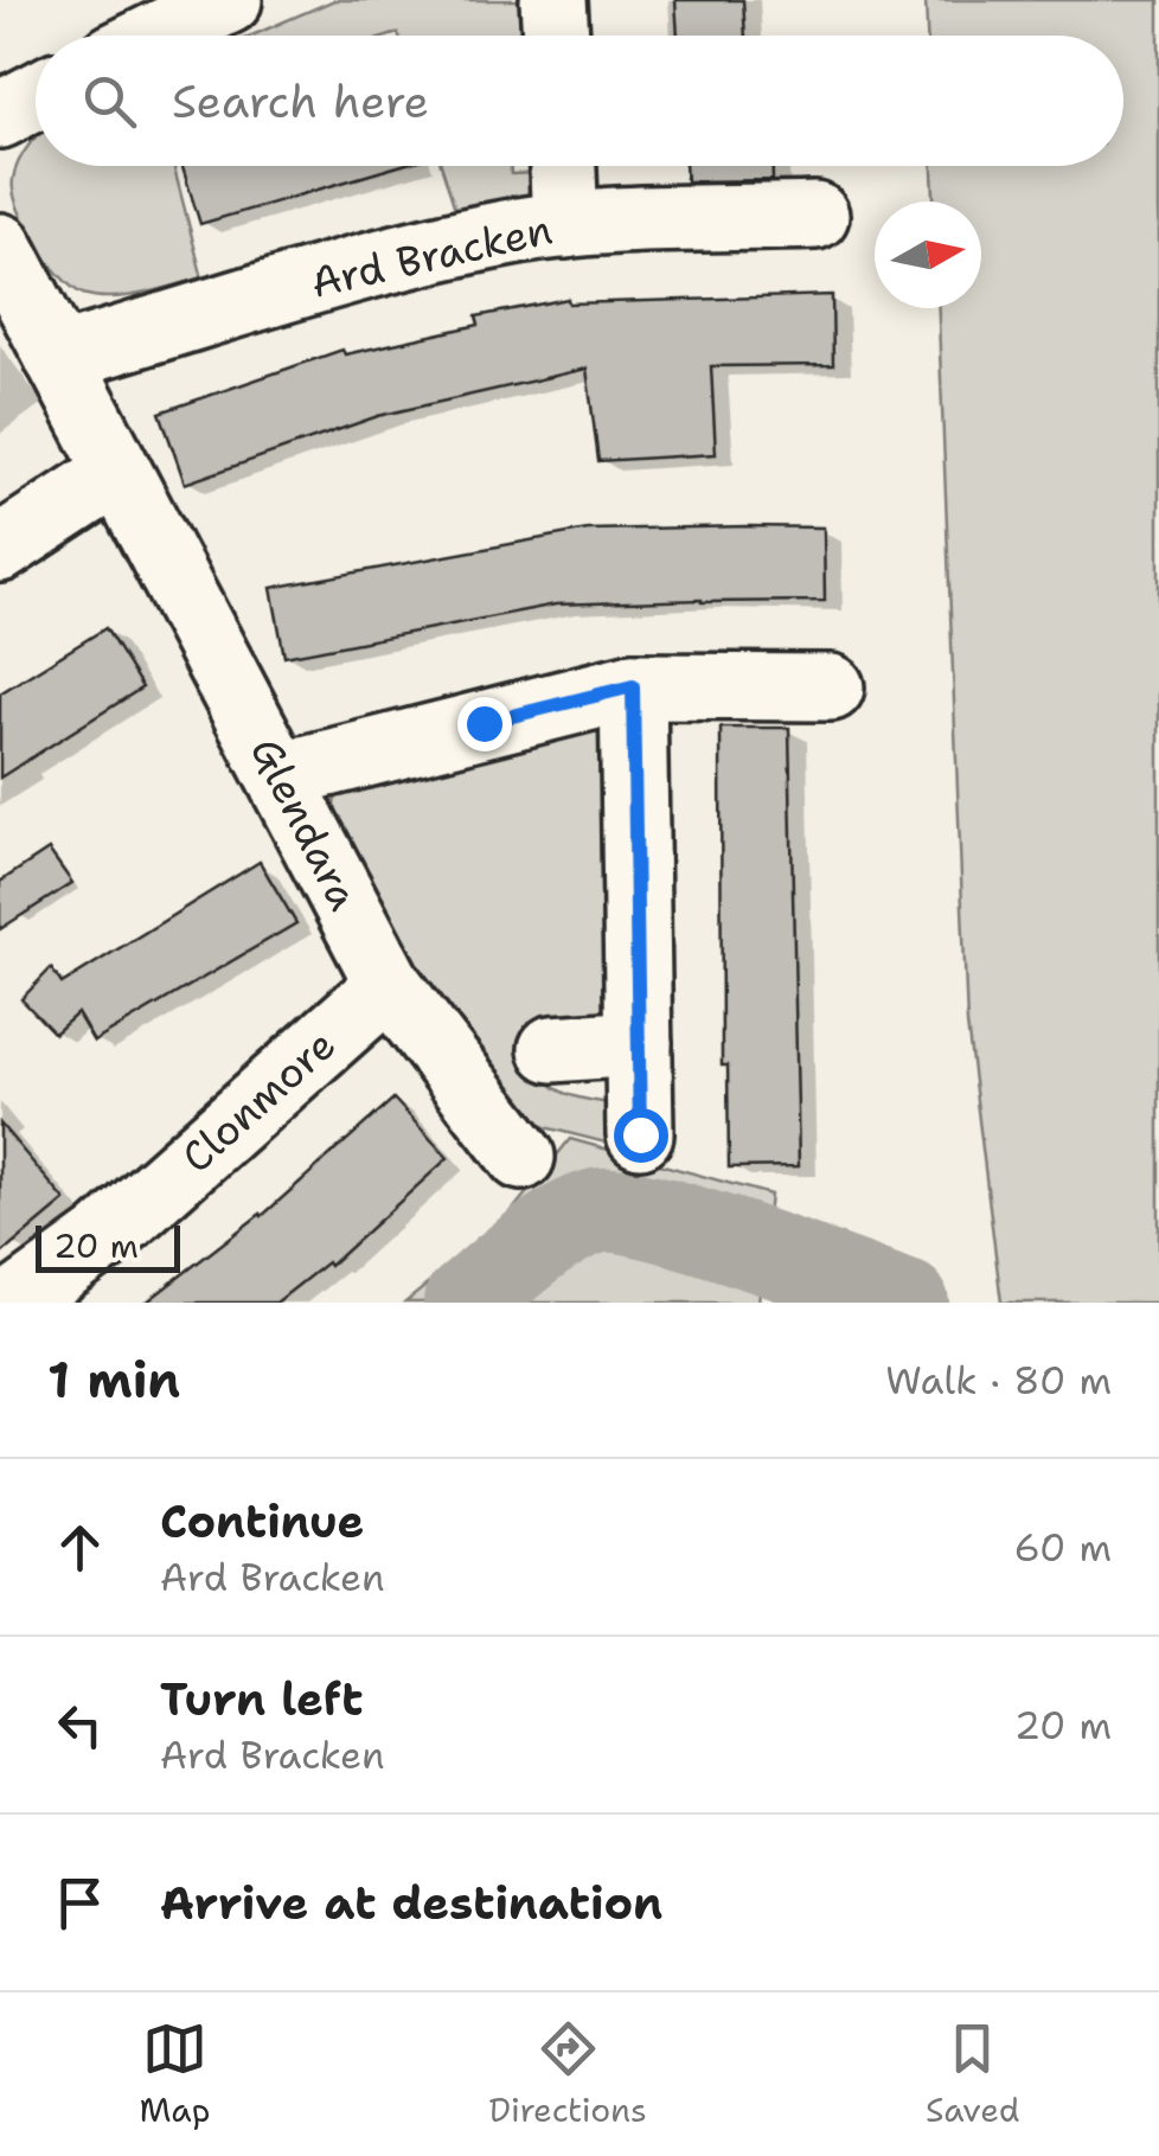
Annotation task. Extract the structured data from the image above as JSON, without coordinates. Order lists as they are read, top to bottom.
{
  "streets": {
    "street": ["Ard Bracken", "Glendara", "Clonmore"]
  },
  "crossings": [
    ["Ard Bracken", "Glendara"],
    ["Glendara", "Clonmore"]
  ],
  "scale_bar": "20 m",
  "north": "right",
  "page": {
    "search": "Search here",
    "scale": "20 m",
    "heading": ["1 min", "Walk · 80 m"],
    "list": [
      ["Continue", "Ard Bracken", "60 m"],
      ["Turn left", "Ard Bracken", "20 m"],
      "Arrive at destination"
    ],
    "nav": ["Map", "Directions", "Saved"]
  }
}
